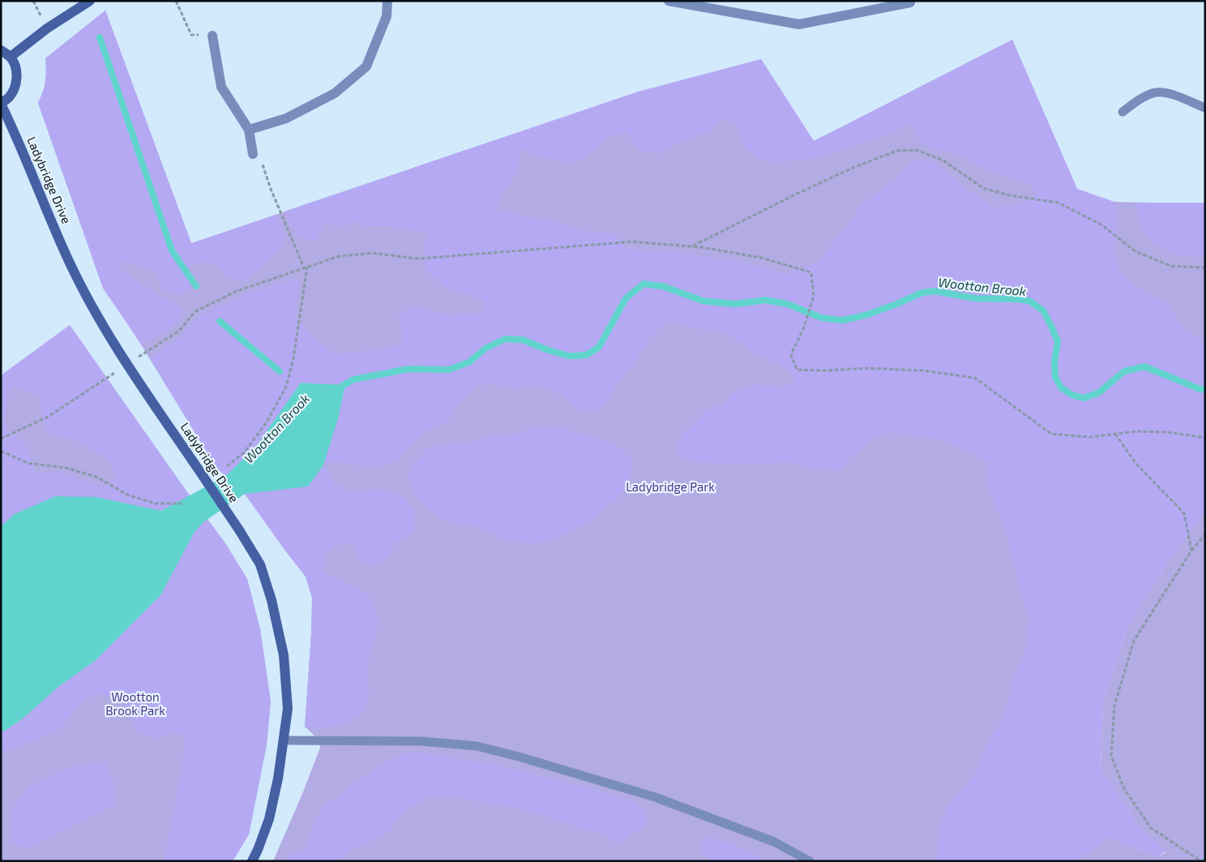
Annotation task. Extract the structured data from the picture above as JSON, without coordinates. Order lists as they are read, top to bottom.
{
  "streets": {
    "street": ["Ladybridge Drive"]
  },
  "water": ["Wootton Brook"],
  "parks": ["Ladybridge Park", "Wootton Brook Park"]
}
